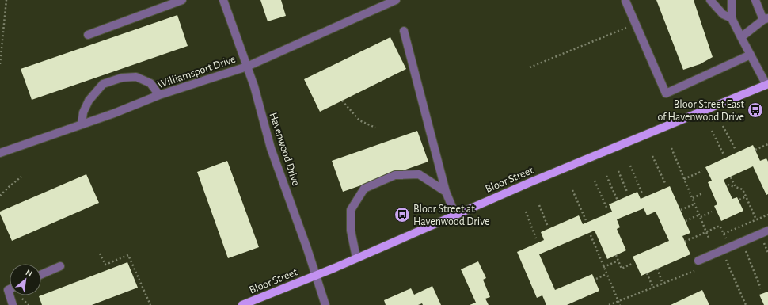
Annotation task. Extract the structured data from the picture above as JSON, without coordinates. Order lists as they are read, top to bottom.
{
  "streets": {
    "main road": ["Bloor Street"],
    "street": ["Williamsport Drive", "Havenwood Drive"]
  },
  "crossings": [
    ["Williamsport Drive", "Havenwood Drive"],
    ["Havenwood Drive", "Bloor Street"]
  ],
  "places": {
    "bus stop": ["Bloor Street East of Havenwood Drive", "Bloor Street at Havenwood Drive"]
  },
  "north": "top right"
}
